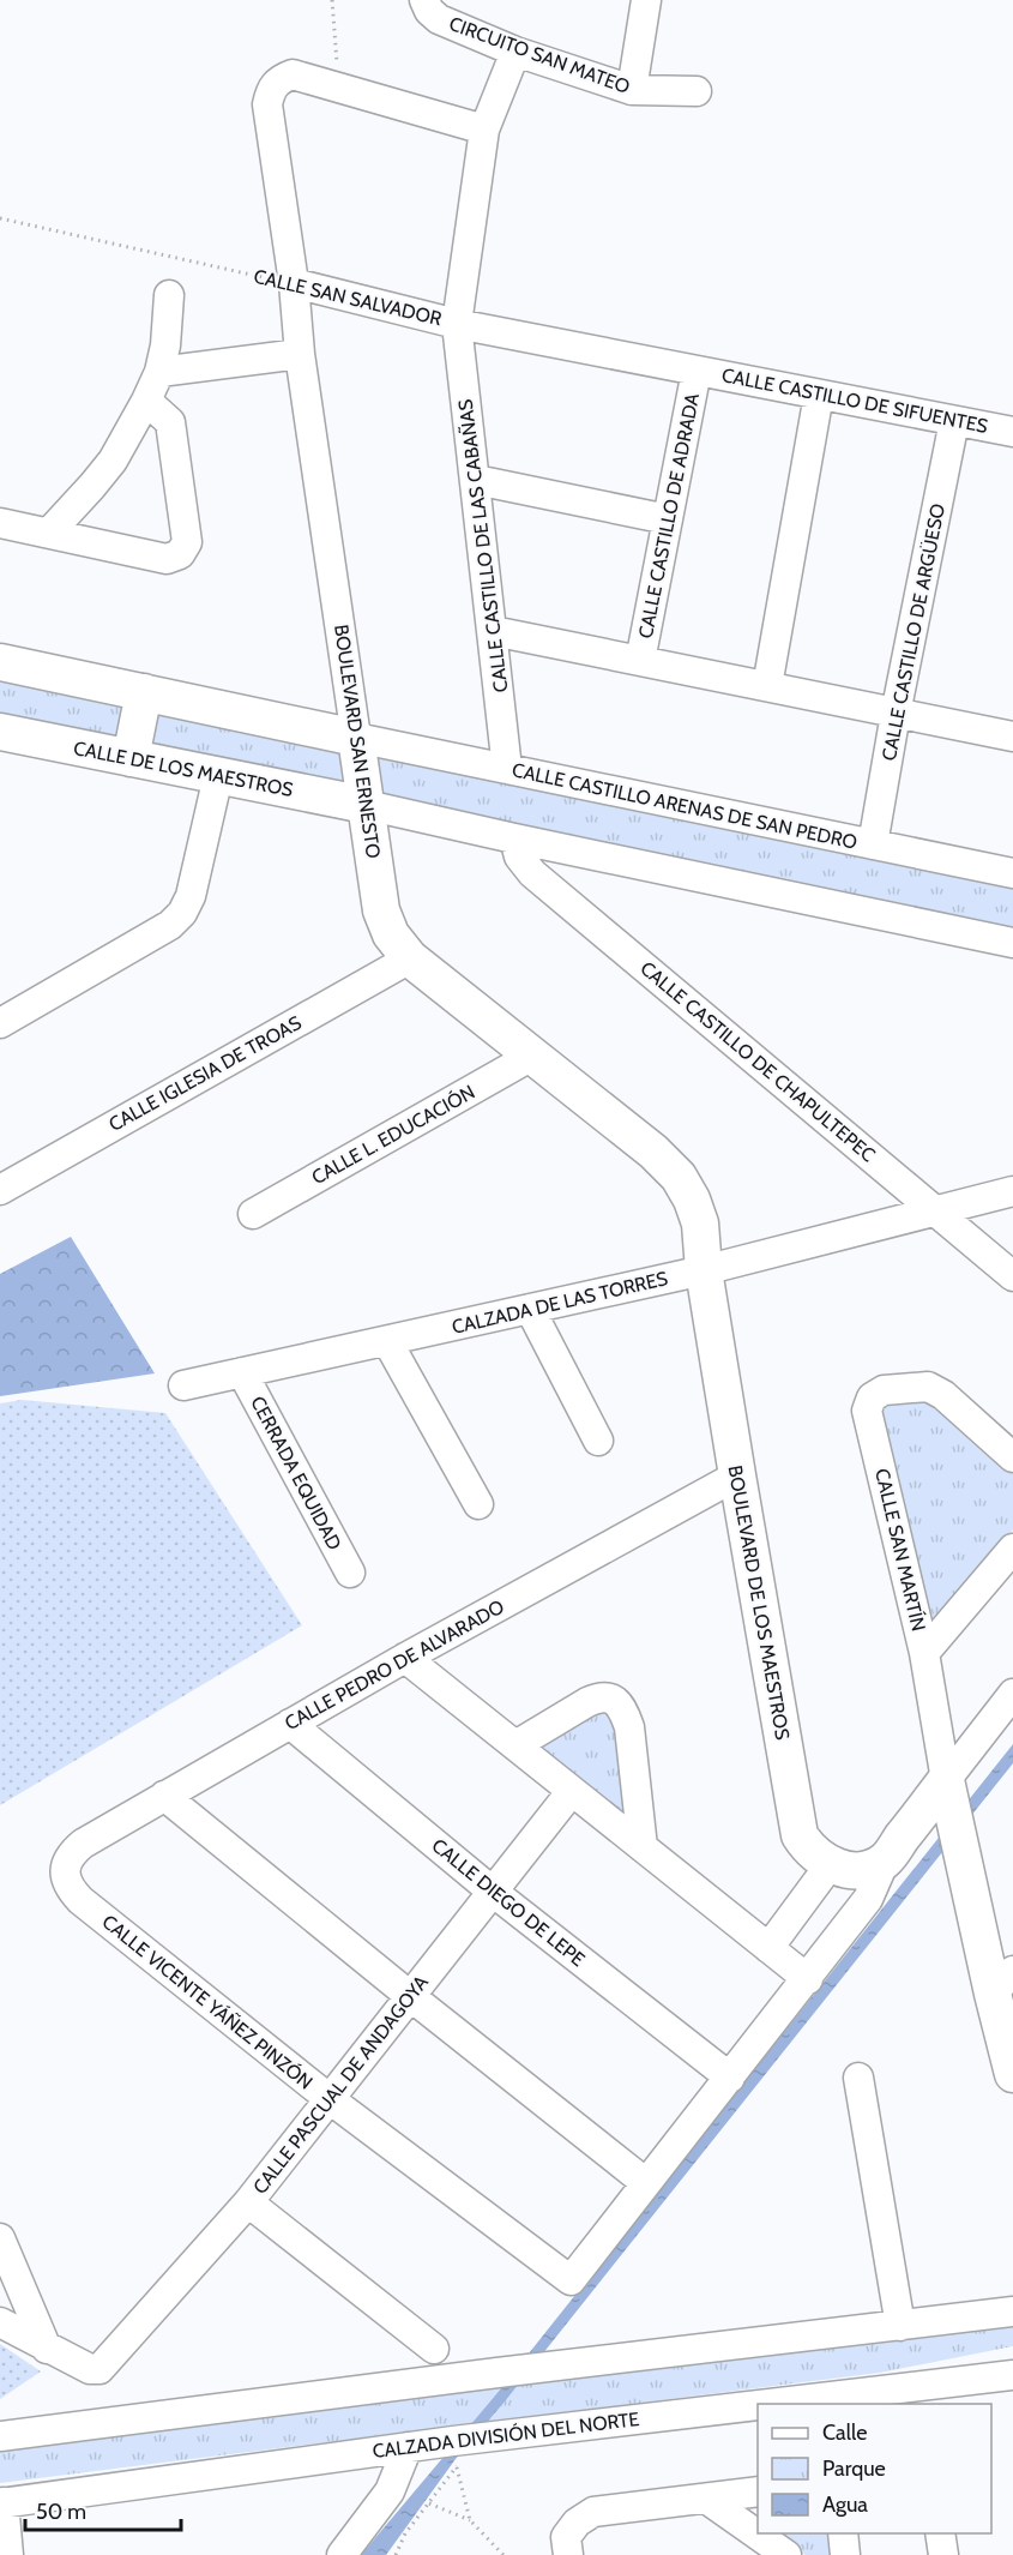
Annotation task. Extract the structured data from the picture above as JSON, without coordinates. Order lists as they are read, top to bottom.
{
  "streets": {
    "main road": ["BOULEVARD SAN ERNESTO", "CALLE DE LOS MAESTROS", "BOULEVARD DE LOS MAESTROS"],
    "street": [
      "CIRCUITO SAN MATEO",
      "CALLE SAN SALVADOR",
      "CALLE CASTILLO DE SIFUENTES",
      "CALLE CASTILLO DE ADRADA",
      "CALLE CASTILLO DE LAS CABAÑAS",
      "CALLE CASTILLO DE ARGÜESO",
      "CALLE CASTILLO ARENAS DE SAN PEDRO",
      "CALLE CASTILLO DE CHAPULTEPEC",
      "CALLE IGLESIA DE TROAS",
      "CALLE L. EDUCACIÓN",
      "CALZADA DE LAS TORRES",
      "CERRADA EQUIDAD",
      "CALLE SAN MARTÍN",
      "CALLE PEDRO DE ALVARADO",
      "CALLE DIEGO DE LEPE",
      "CALLE VICENTE YÁÑEZ PINZÓN",
      "CALLE PASCUAL DE ANDAGOYA",
      "CALZADA DIVISIÓN DEL NORTE"
    ]
  },
  "crossings": [
    ["CIRCUITO SAN MATEO", "CALLE CASTILLO DE LAS CABAÑAS"],
    ["CALLE SAN SALVADOR", "CALLE CASTILLO DE SIFUENTES"],
    ["CALLE SAN SALVADOR", "CALLE CASTILLO DE ADRADA"],
    ["CALLE SAN SALVADOR", "CALLE CASTILLO DE LAS CABAÑAS"],
    ["CALLE SAN SALVADOR", "BOULEVARD SAN ERNESTO"],
    ["CALLE CASTILLO DE SIFUENTES", "CALLE CASTILLO DE ADRADA"],
    ["CALLE CASTILLO DE SIFUENTES", "CALLE CASTILLO DE ARGÜESO"],
    ["CALLE CASTILLO DE LAS CABAÑAS", "CALLE CASTILLO ARENAS DE SAN PEDRO"],
    ["CALLE CASTILLO DE ARGÜESO", "CALLE CASTILLO ARENAS DE SAN PEDRO"],
    ["BOULEVARD SAN ERNESTO", "CALLE DE LOS MAESTROS"],
    ["BOULEVARD SAN ERNESTO", "CALLE CASTILLO ARENAS DE SAN PEDRO"],
    ["BOULEVARD SAN ERNESTO", "CALLE IGLESIA DE TROAS"],
    ["BOULEVARD SAN ERNESTO", "CALLE L. EDUCACIÓN"],
    ["BOULEVARD SAN ERNESTO", "CALZADA DE LAS TORRES"],
    ["BOULEVARD SAN ERNESTO", "BOULEVARD DE LOS MAESTROS"],
    ["CALLE CASTILLO DE CHAPULTEPEC", "CALZADA DE LAS TORRES"],
    ["CALZADA DE LAS TORRES", "CERRADA EQUIDAD"],
    ["CALZADA DE LAS TORRES", "BOULEVARD DE LOS MAESTROS"],
    ["BOULEVARD DE LOS MAESTROS", "CALLE PEDRO DE ALVARADO"],
    ["CALLE PEDRO DE ALVARADO", "CALLE DIEGO DE LEPE"],
    ["CALLE PEDRO DE ALVARADO", "CALLE VICENTE YÁÑEZ PINZÓN"],
    ["CALLE DIEGO DE LEPE", "CALLE PASCUAL DE ANDAGOYA"],
    ["CALLE VICENTE YÁÑEZ PINZÓN", "CALLE PASCUAL DE ANDAGOYA"]
  ],
  "legend": ["Calle", "Parque", "Agua"],
  "scale_bar": "50 m"
}
